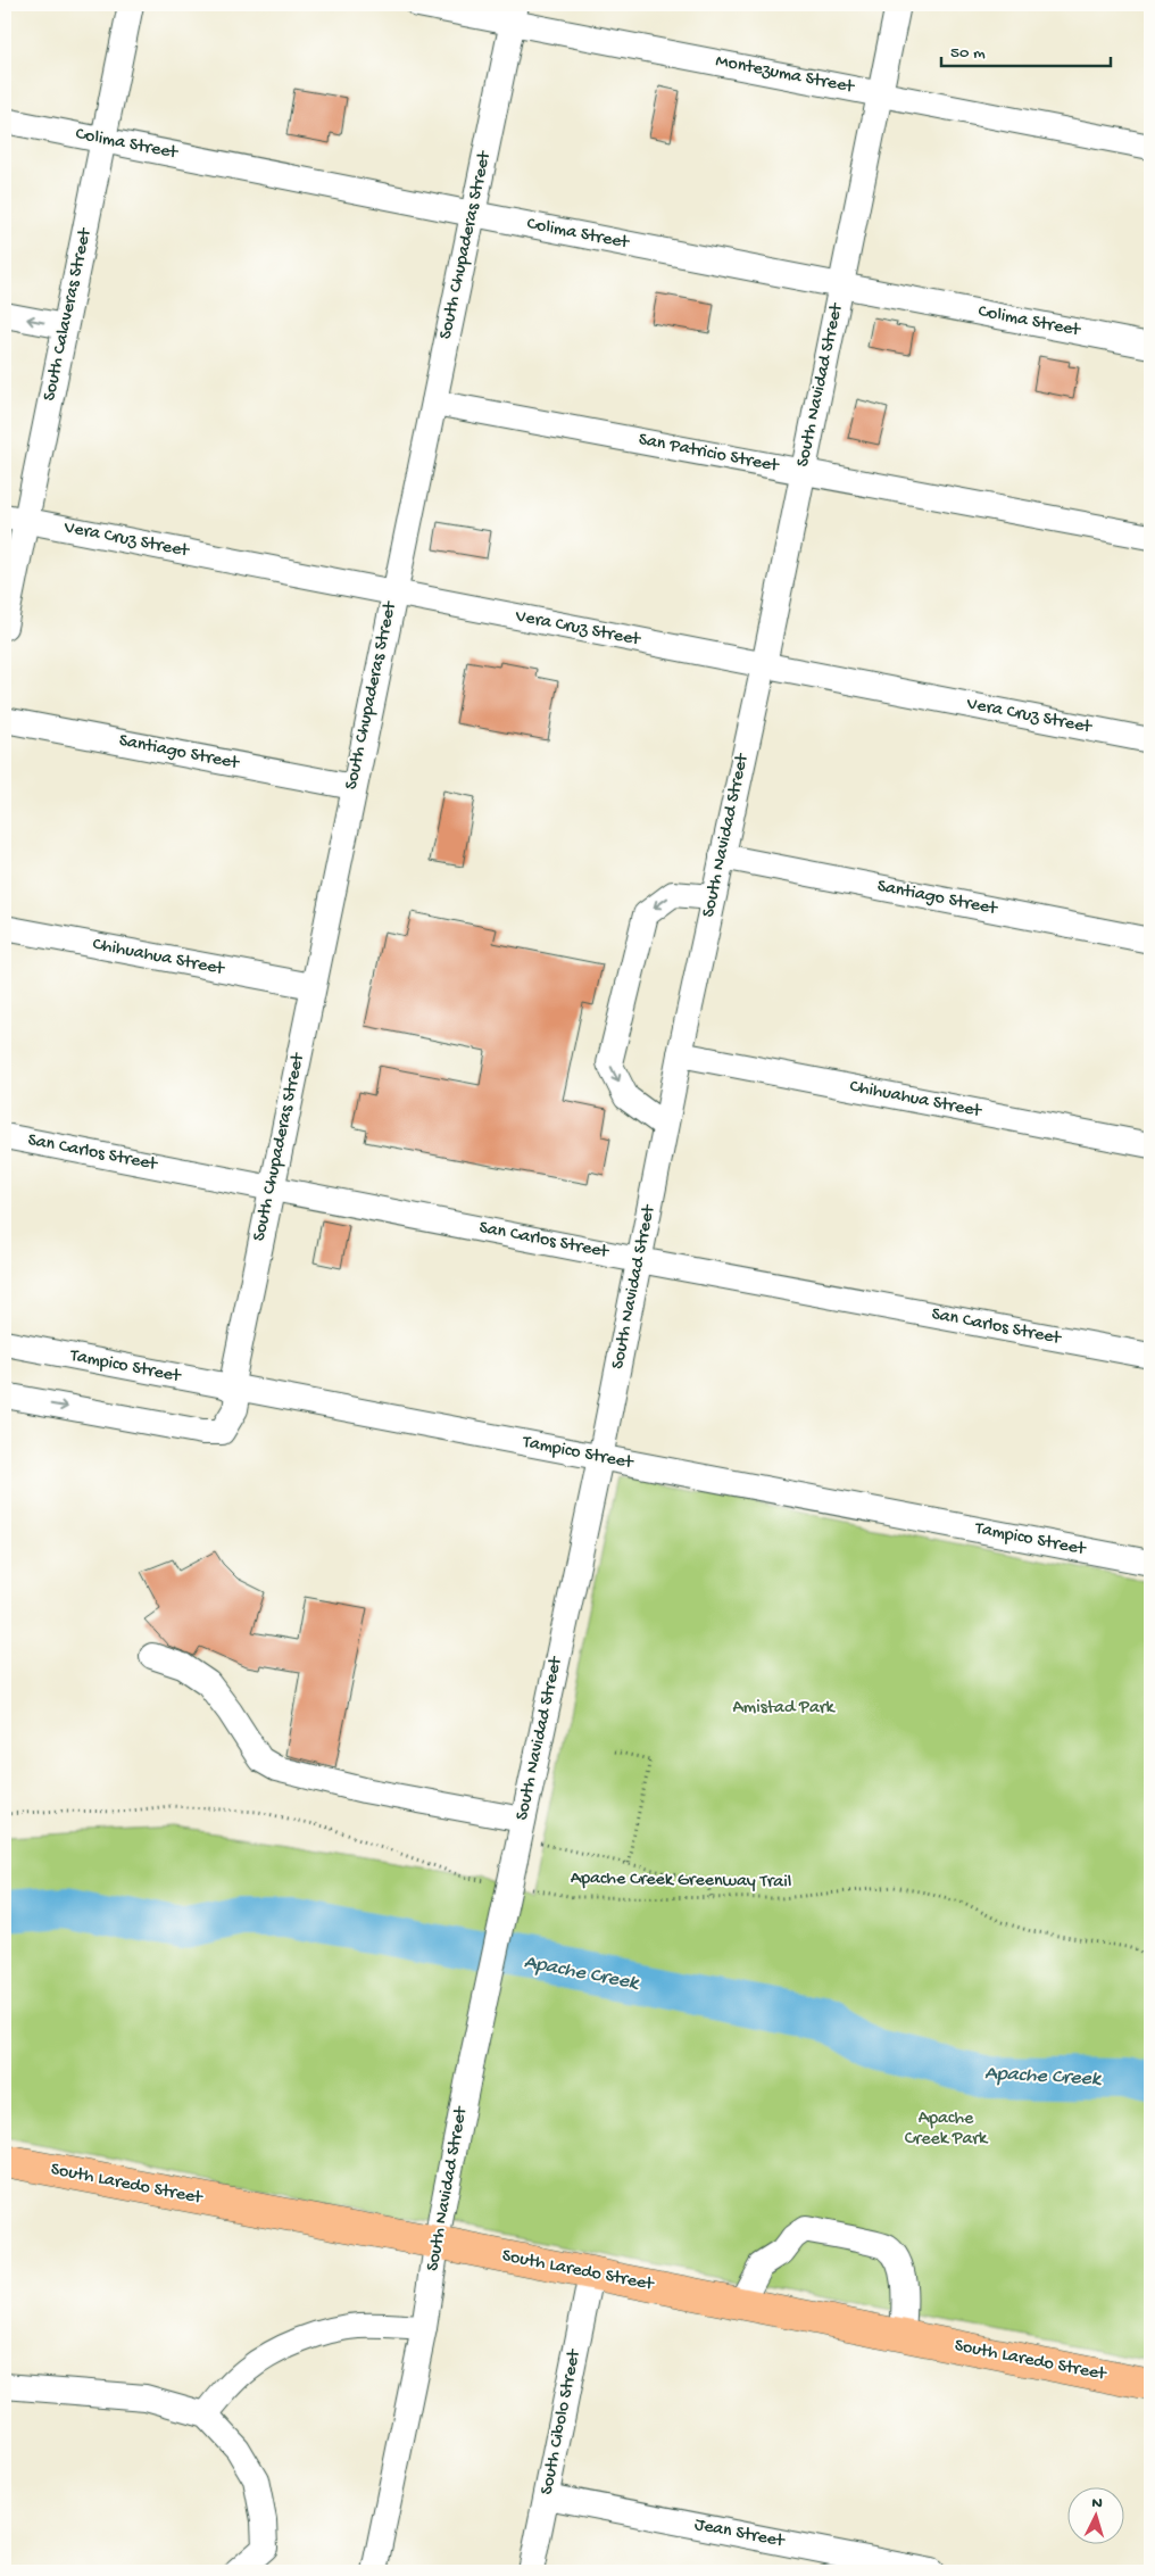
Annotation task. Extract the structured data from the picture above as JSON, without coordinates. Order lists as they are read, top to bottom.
{
  "streets": {
    "main road": ["South Laredo Street"],
    "street": [
      "Montezuma Street",
      "Colima Street",
      "South Chupaderas Street",
      "South Calaveras Street",
      "South Navidad Street",
      "San Patricio Street",
      "Vera Cruz Street",
      "Santiago Street",
      "Chihuahua Street",
      "San Carlos Street",
      "Tampico Street",
      "South Cibolo Street",
      "Jean Street"
    ],
    "path": ["Apache Creek Greenway Trail"]
  },
  "crossings": [
    ["Montezuma Street", "South Chupaderas Street"],
    ["Montezuma Street", "South Navidad Street"],
    ["Colima Street", "South Chupaderas Street"],
    ["Colima Street", "South Calaveras Street"],
    ["Colima Street", "South Navidad Street"],
    ["South Chupaderas Street", "San Patricio Street"],
    ["South Chupaderas Street", "Vera Cruz Street"],
    ["South Chupaderas Street", "Santiago Street"],
    ["South Chupaderas Street", "Chihuahua Street"],
    ["South Chupaderas Street", "San Carlos Street"],
    ["South Chupaderas Street", "Tampico Street"],
    ["South Calaveras Street", "Vera Cruz Street"],
    ["South Navidad Street", "San Patricio Street"],
    ["South Navidad Street", "Vera Cruz Street"],
    ["South Navidad Street", "Santiago Street"],
    ["South Navidad Street", "Chihuahua Street"],
    ["South Navidad Street", "San Carlos Street"],
    ["South Navidad Street", "Tampico Street"],
    ["South Navidad Street", "South Laredo Street"],
    ["South Laredo Street", "South Cibolo Street"],
    ["South Cibolo Street", "Jean Street"]
  ],
  "water": ["Apache Creek"],
  "parks": ["Amistad Park", "Apache Creek Park"],
  "scale_bar": "50 m",
  "north": "top"
}
